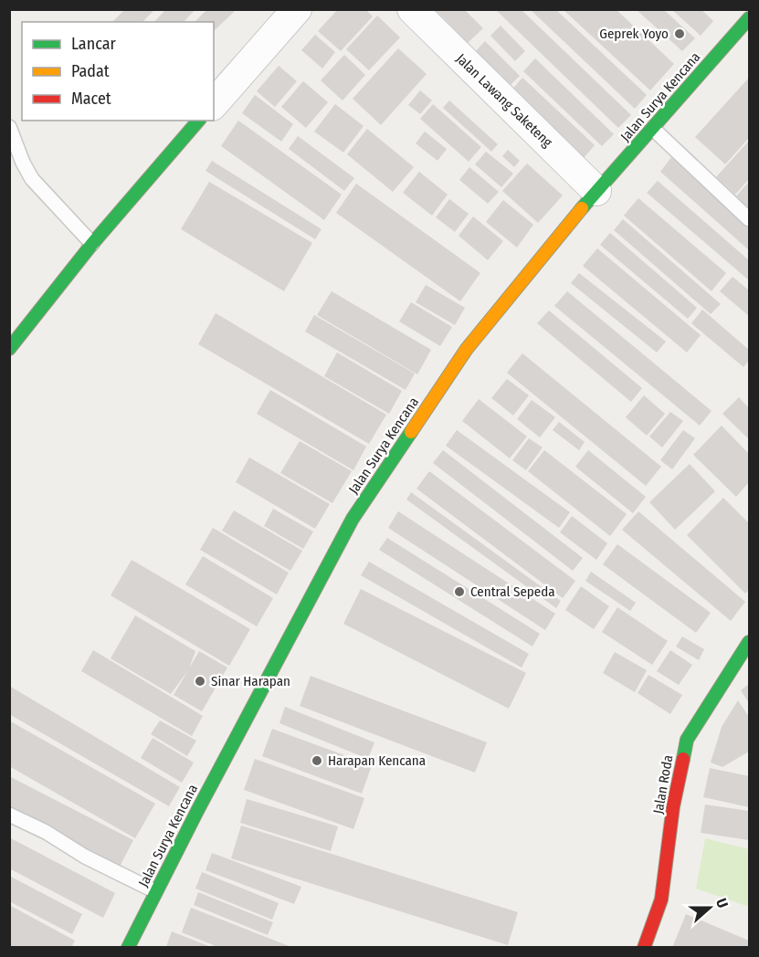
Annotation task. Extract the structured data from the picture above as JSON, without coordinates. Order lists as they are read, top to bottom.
{
  "streets": {
    "main road": ["Jalan Surya Kencana", "Jalan Roda"],
    "street": ["Jalan Lawang Saketeng"]
  },
  "crossings": [
    ["Jalan Surya Kencana", "Jalan Lawang Saketeng"]
  ],
  "places": [
    "Geprek Yoyo",
    "Central Sepeda",
    "Sinar Harapan",
    "Harapan Kencana"
  ],
  "legend": ["Lancar", "Padat", "Macet"],
  "north": "right"
}
